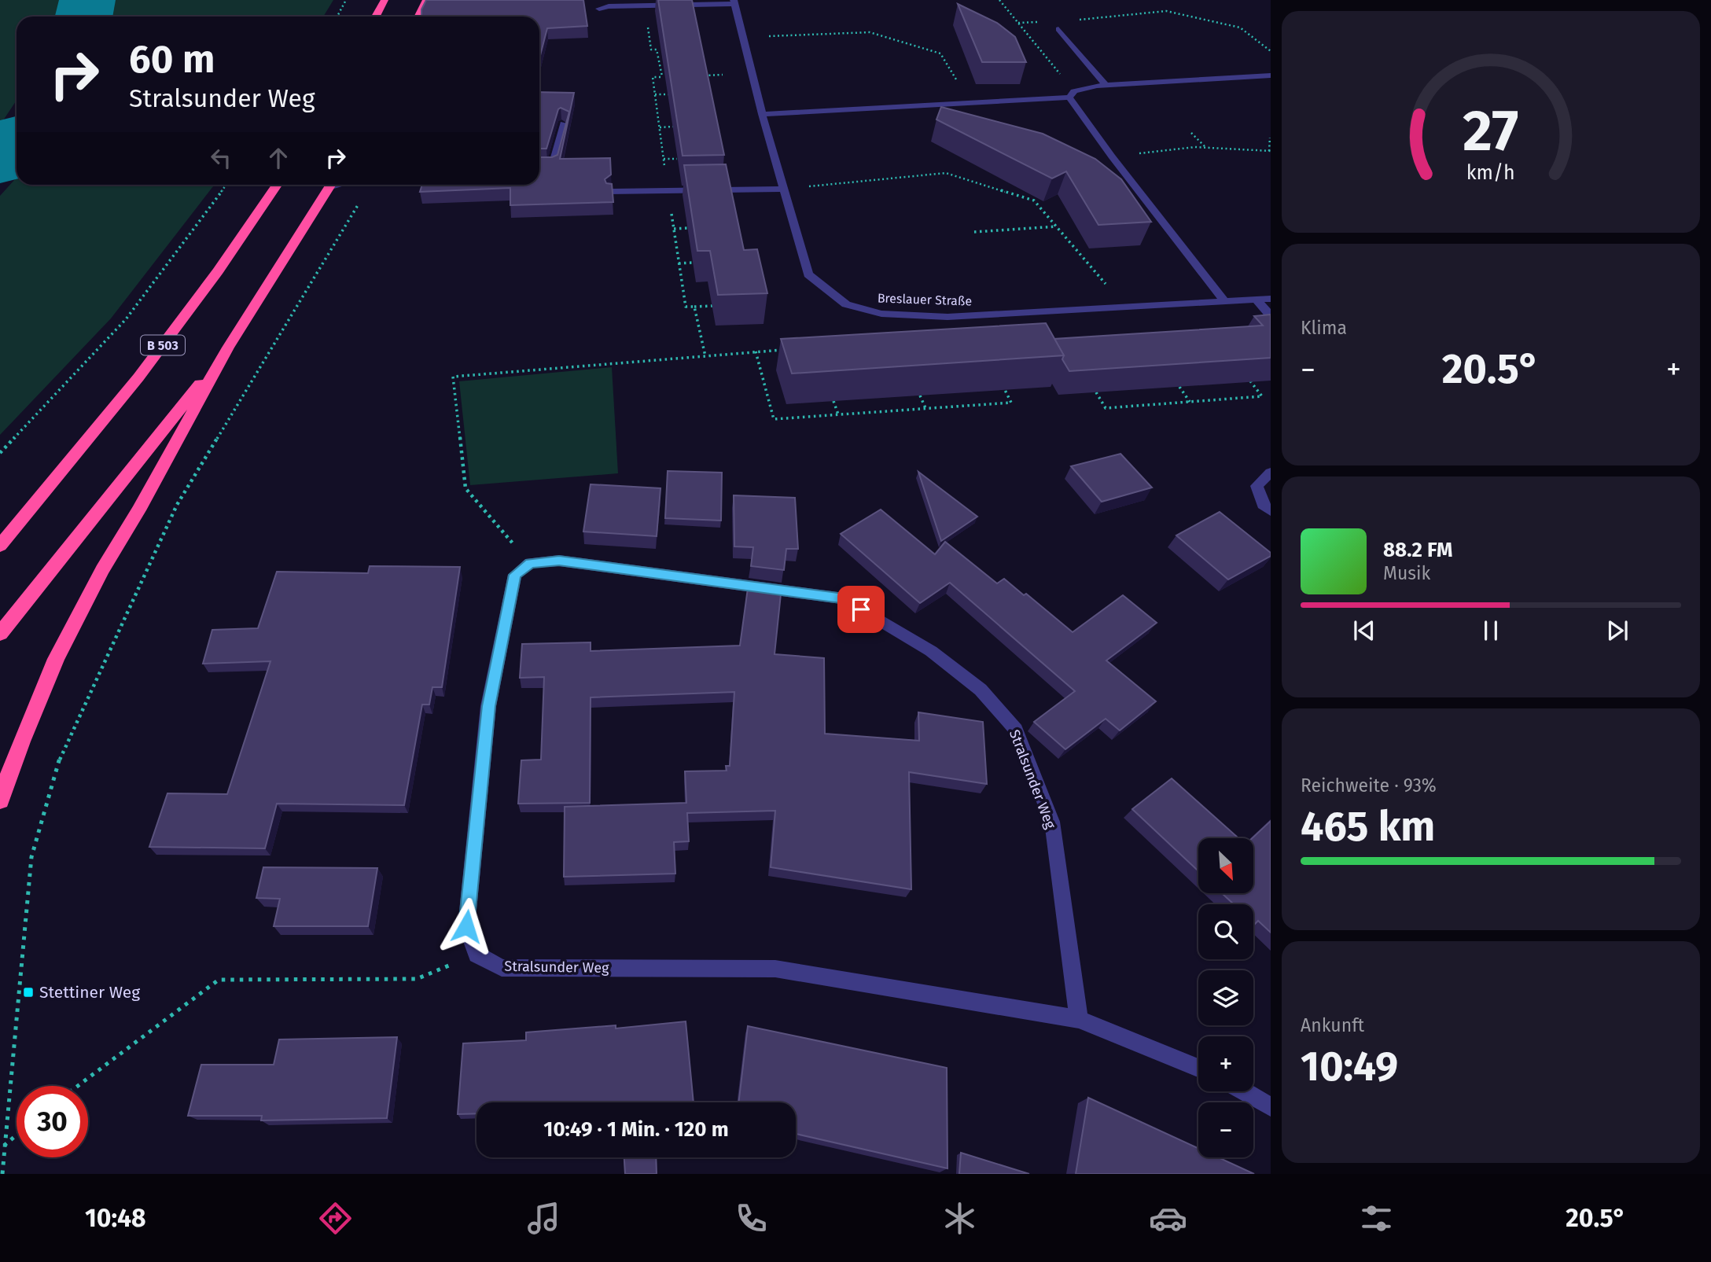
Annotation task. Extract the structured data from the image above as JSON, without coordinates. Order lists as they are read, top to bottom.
{
  "streets": {
    "highway": ["B 503"],
    "street": ["Breslauer Straße", "Stralsunder Weg"]
  },
  "places": {
    "transit": ["Stettiner Weg"]
  },
  "north": "bottom right",
  "page": {
    "turn": ["60 m", "Stralsunder Weg"],
    "tile": [
      "Klima",
      ["Reichweite · 93%", "465 km"],
      ["Ankunft", "10:49"]
    ],
    "heat": ["−", "20.5°", "+"],
    "song": ["88.2 FM", "Musik"],
    "map_buttons": ["+", "−"],
    "limit": "30",
    "trip": "10:49 · 1 Min. · 120 m",
    "tabs": ["10:48", "20.5°"],
    "gauge": ["27", "km/h"]
  }
}
